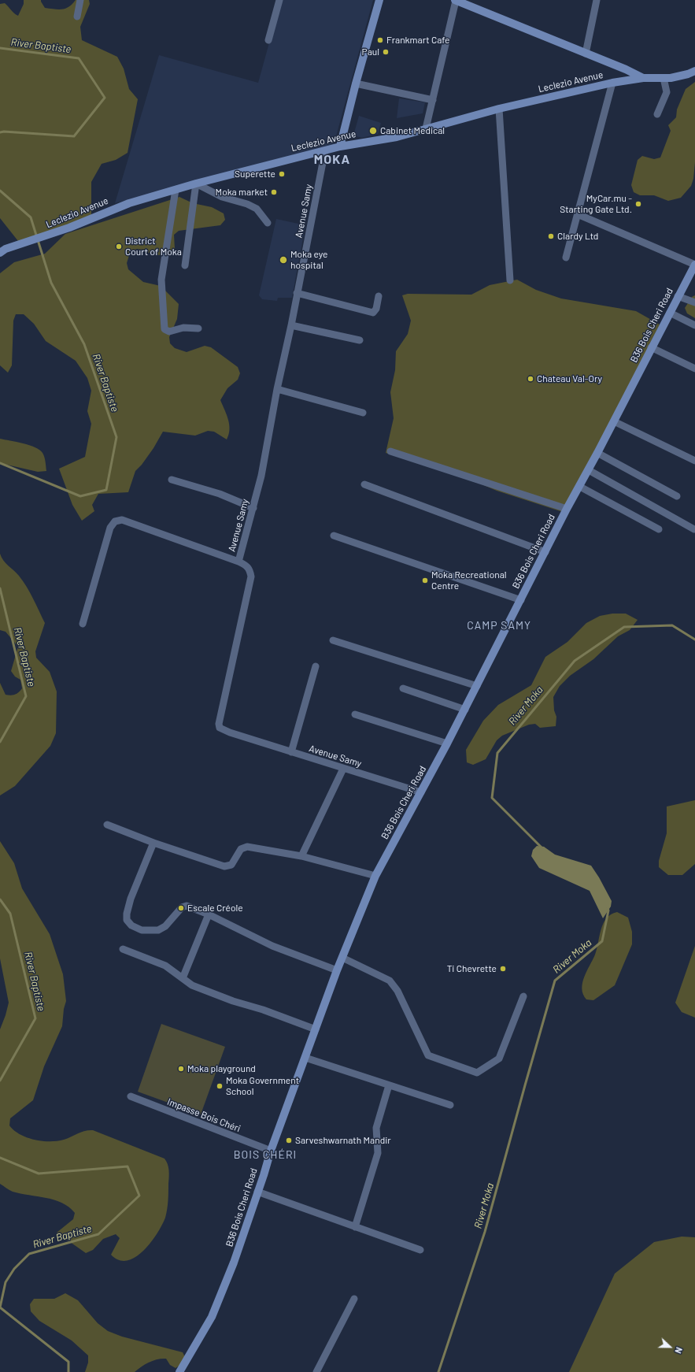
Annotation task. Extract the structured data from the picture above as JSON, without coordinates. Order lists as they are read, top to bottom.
{
  "streets": {
    "main road": ["Leclezio Avenue", "B36 Bois Cheri Road"],
    "street": ["Avenue Samy", "Impasse Bois Chéri"]
  },
  "crossings": [
    ["Leclezio Avenue", "Avenue Samy"],
    ["Avenue Samy", "B36 Bois Cheri Road"],
    ["B36 Bois Cheri Road", "Impasse Bois Chéri"]
  ],
  "districts": ["MOKA", "CAMP SAMY", "BOIS CHÉRI"],
  "water": ["River Baptiste", "River Moka"],
  "places": [
    "Frankmart Cafe",
    "Paul",
    "Cabinet Medical",
    "Superette",
    "Moka market",
    "MyCar.mu - Starting Gate Ltd.",
    "Clardy Ltd",
    "District Court of Moka",
    "Moka eye hospital",
    "Chateau Val-Ory",
    "Moka Recreational Centre",
    "Escale Créole",
    "Ti Chevrette",
    "Moka playground",
    "Moka Government School",
    "Sarveshwarnath Mandir"
  ],
  "north": "right"
}
